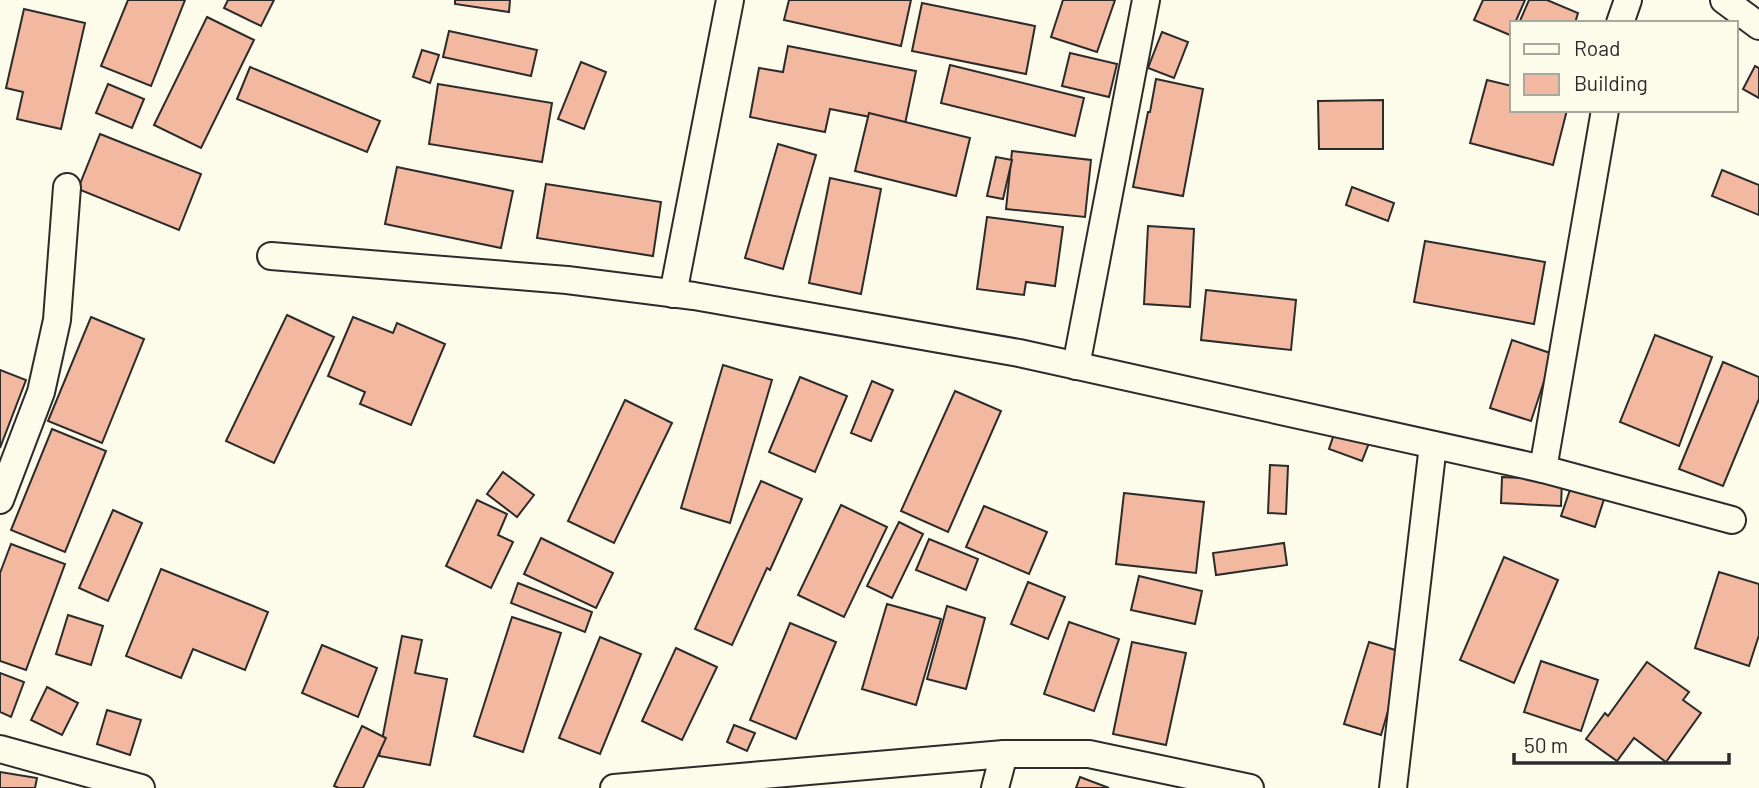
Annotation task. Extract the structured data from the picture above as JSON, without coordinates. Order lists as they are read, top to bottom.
{
  "legend": ["Road", "Building"],
  "scale_bar": "50 m"
}
